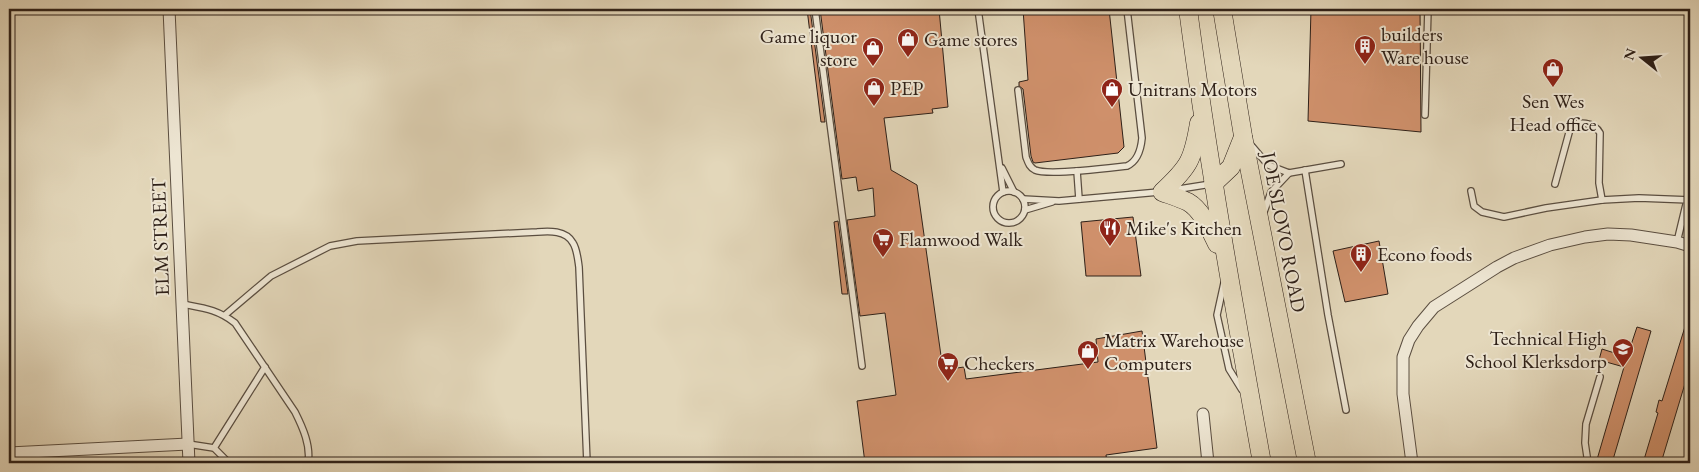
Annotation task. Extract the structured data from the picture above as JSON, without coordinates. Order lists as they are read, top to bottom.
{
  "streets": {
    "highway": ["JOE SLOVO ROAD"],
    "street": ["ELM STREET"]
  },
  "places": {
    "shop": [
      "Game stores",
      "Game liquor store",
      "Sen Wes Head office",
      "PEP",
      "Unitrans Motors",
      "Matrix Warehouse Computers"
    ],
    "building": ["builders Ware house", "Econo foods"],
    "restaurant": ["Mike's Kitchen"],
    "supermarket": ["Flamwood Walk", "Checkers"],
    "school or university": ["Technical High School Klerksdorp"]
  },
  "north": "left"
}
